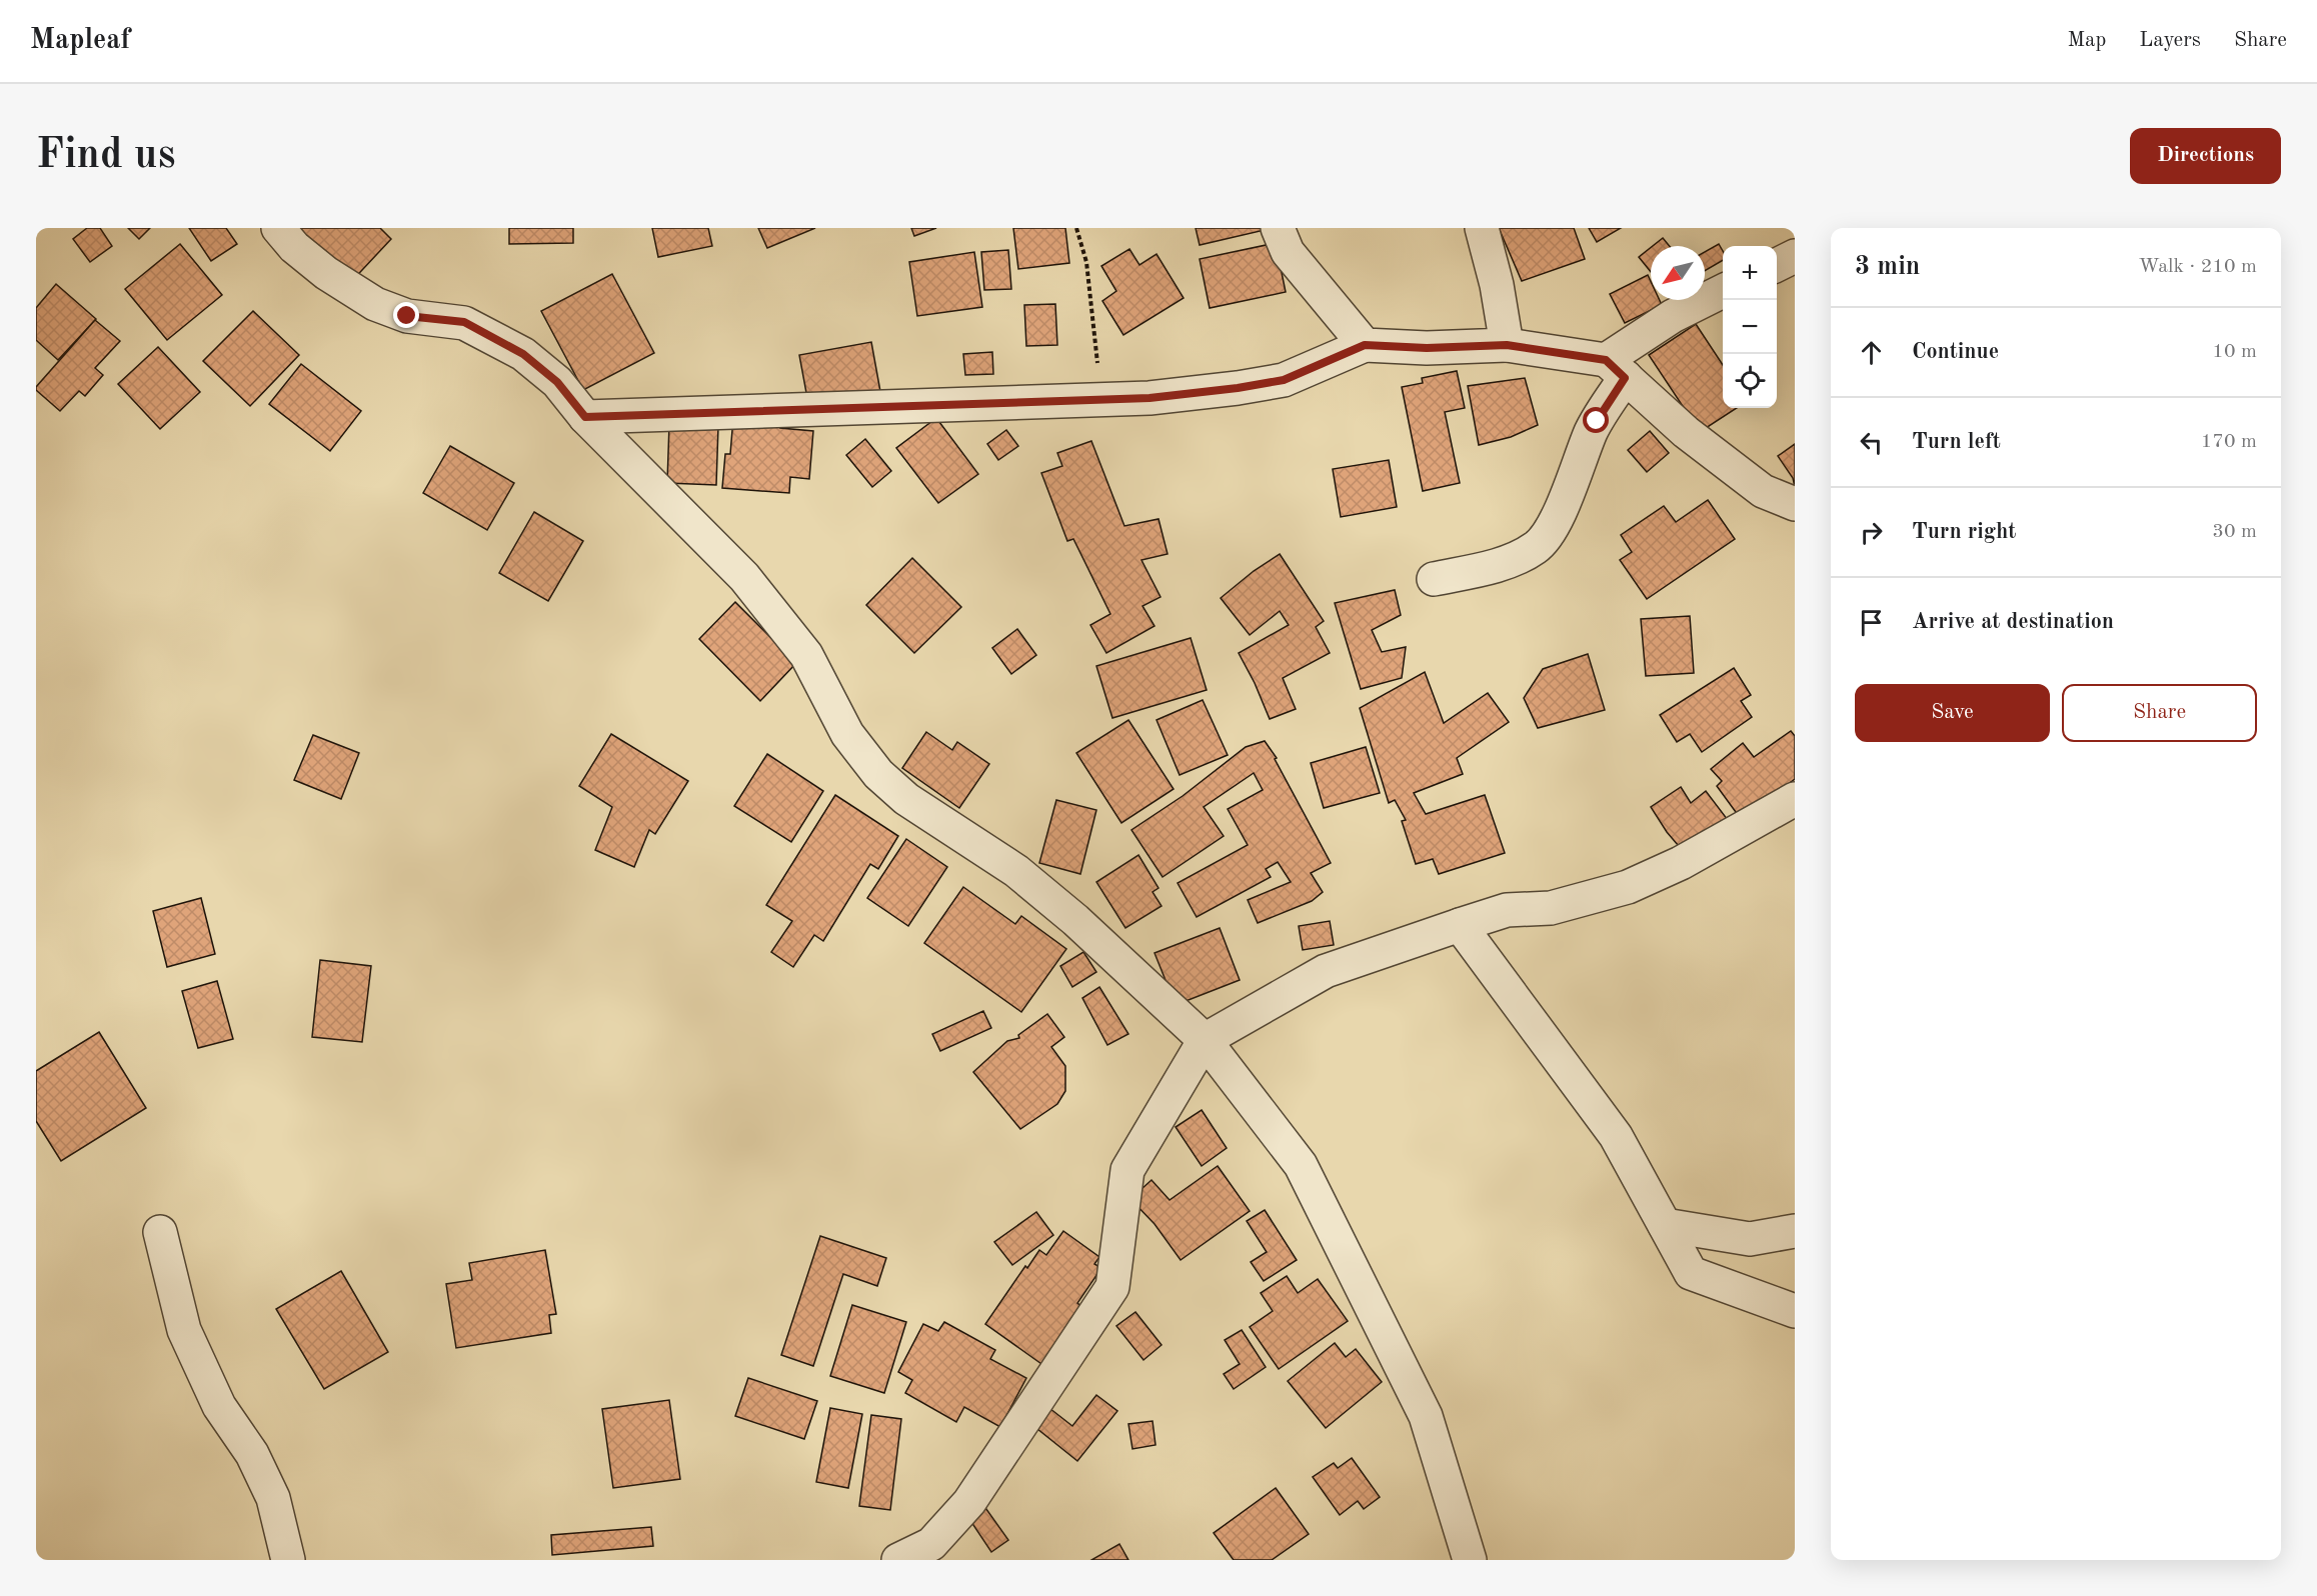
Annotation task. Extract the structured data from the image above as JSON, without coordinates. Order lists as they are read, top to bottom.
{
  "north": "bottom left",
  "page": {
    "header": "Mapleaf",
    "nav": ["Map", "Layers", "Share"],
    "buttons": [
      "Directions",
      ["Save", "Share"]
    ],
    "title": "Find us",
    "heading": ["3 min", "Walk · 210 m"],
    "map_buttons": ["+", "−"],
    "list": [
      ["Continue", "10 m"],
      ["Turn left", "170 m"],
      ["Turn right", "30 m"],
      "Arrive at destination"
    ]
  }
}
